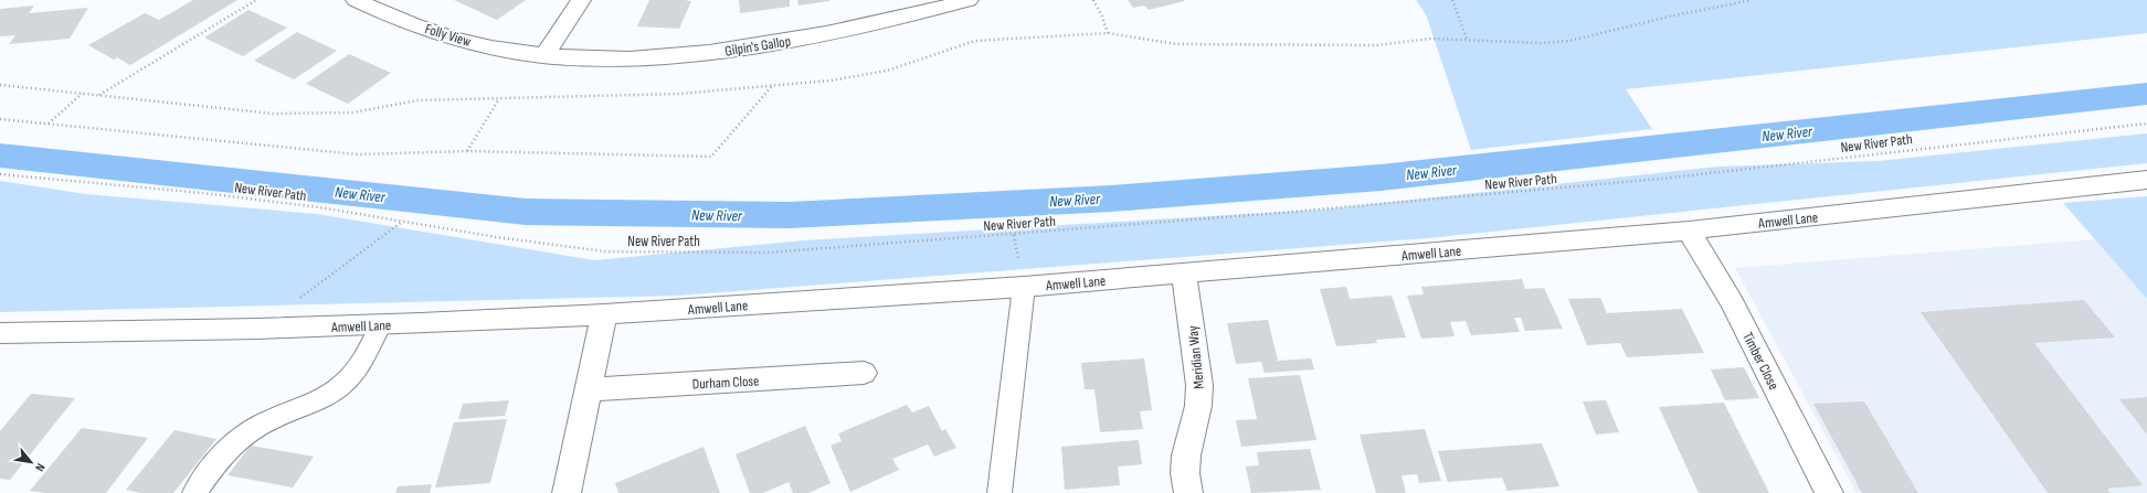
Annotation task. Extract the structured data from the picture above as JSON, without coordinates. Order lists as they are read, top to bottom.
{
  "streets": {
    "street": [
      "Folly View",
      "Gilpin's Gallop",
      "Amwell Lane",
      "Meridian Way",
      "Timber Close",
      "Durham Close"
    ],
    "path": ["New River Path"]
  },
  "crossings": [
    ["Folly View", "Gilpin's Gallop"],
    ["Amwell Lane", "Meridian Way"],
    ["Amwell Lane", "Timber Close"]
  ],
  "water": ["New River"],
  "north": "bottom right"
}
